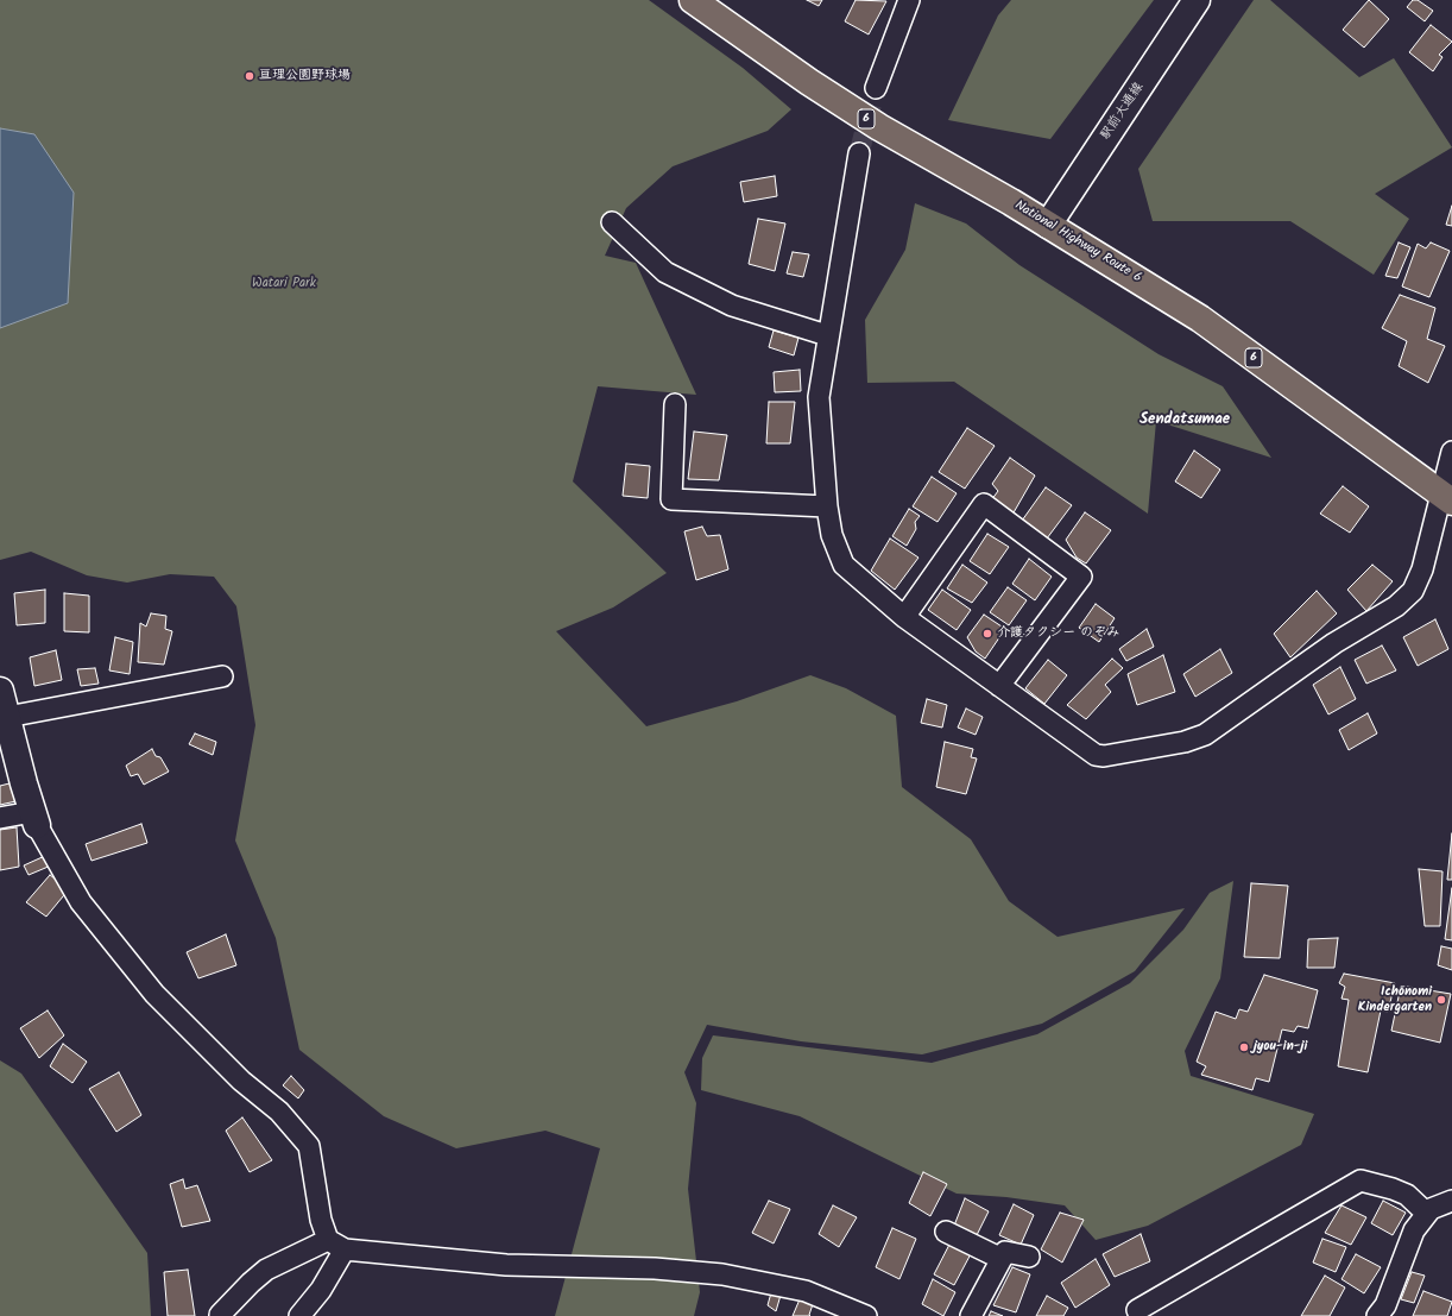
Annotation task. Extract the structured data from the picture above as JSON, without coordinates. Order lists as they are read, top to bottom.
{
  "streets": {
    "highway": ["6", "National Highway Route 6"],
    "main road": ["駅前大通線"]
  },
  "crossings": [
    ["駅前大通線", "National Highway Route 6"]
  ],
  "districts": ["Sendatsumae"],
  "parks": ["Watari Park"],
  "places": [
    "亘理公園野球場",
    "介護タクシー のぞみ",
    "Ichōnomi Kindergarten",
    "jyou-in-ji"
  ]
}
